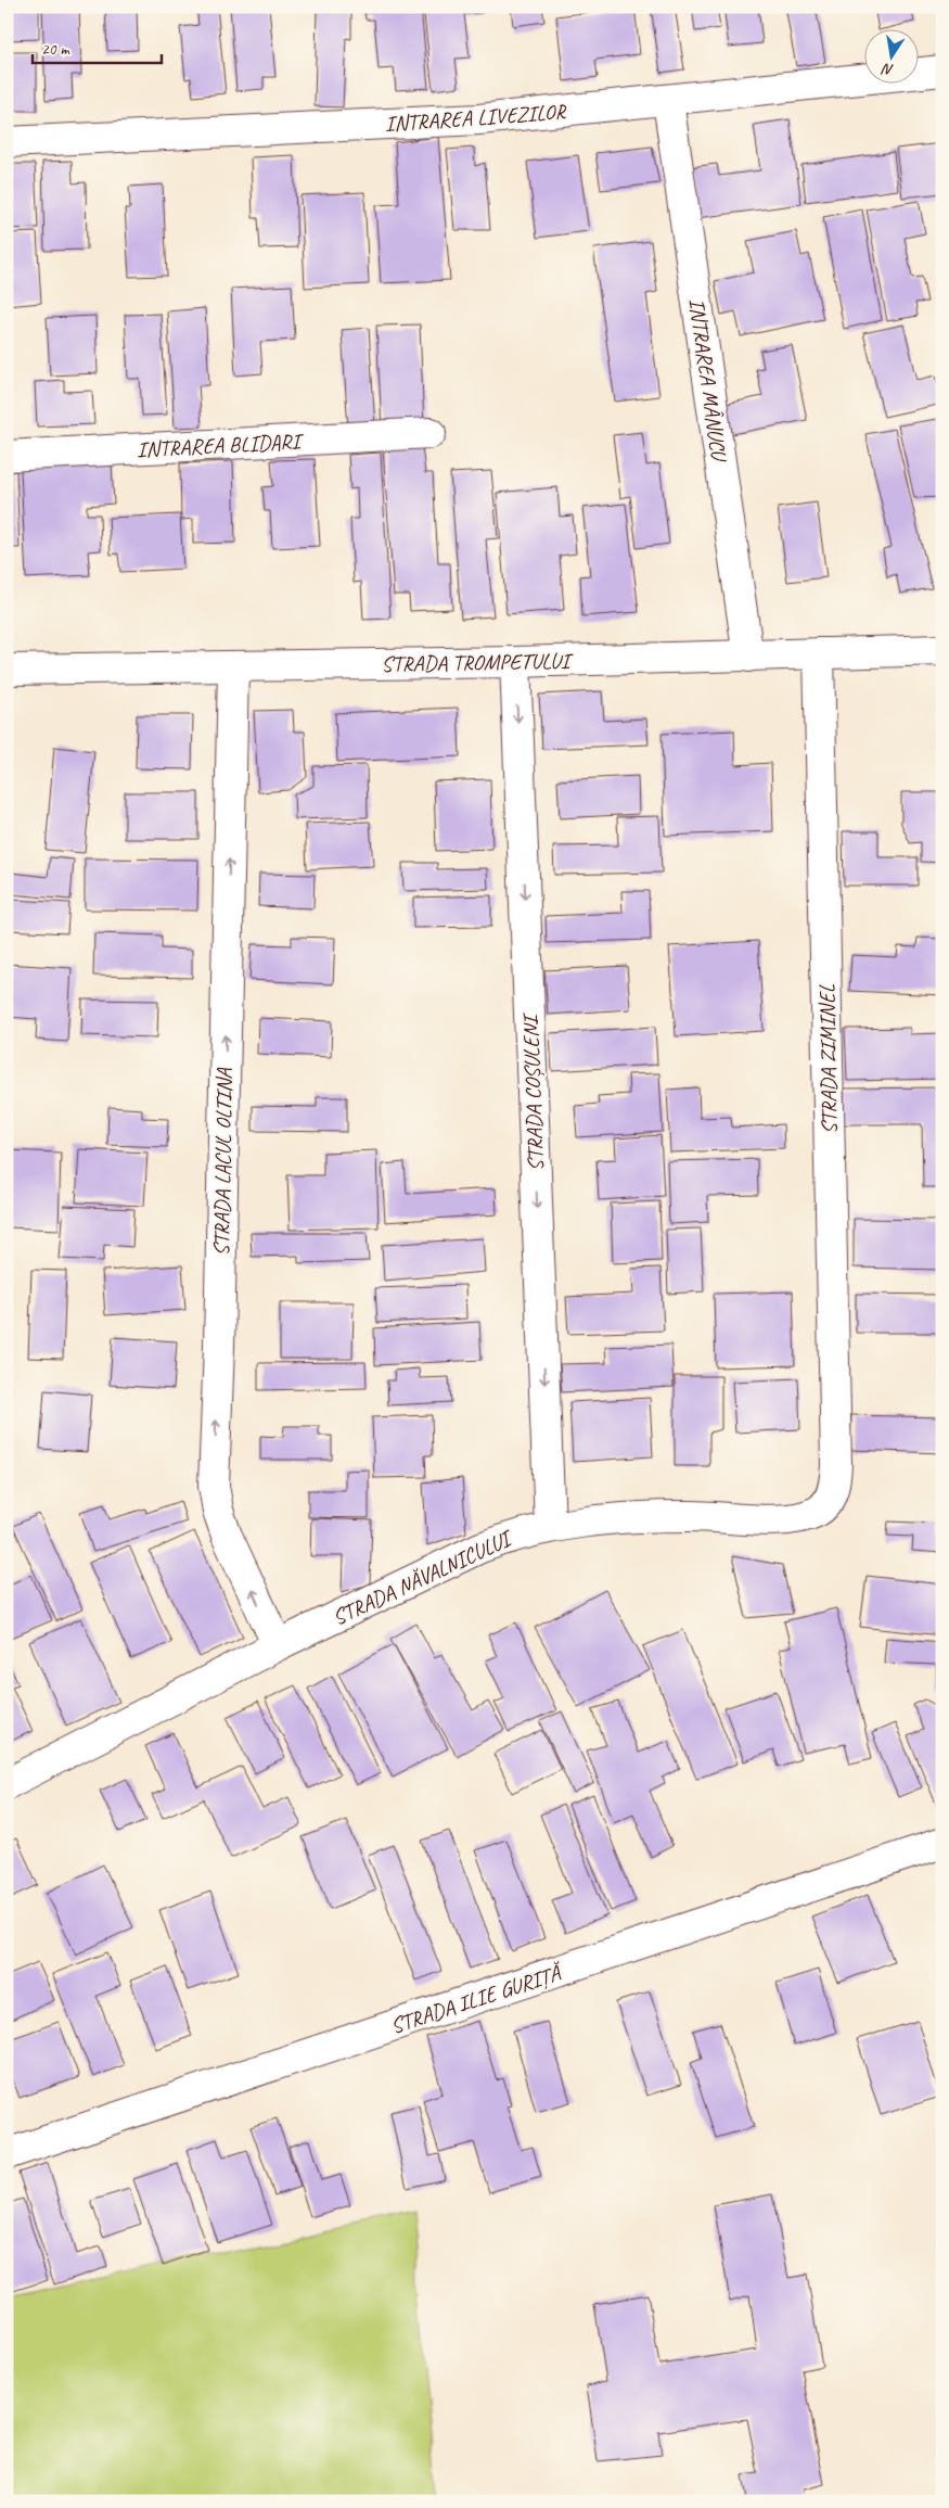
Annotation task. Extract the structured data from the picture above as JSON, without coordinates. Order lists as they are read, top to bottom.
{
  "streets": {
    "street": [
      "INTRAREA LIVEZILOR",
      "INTRAREA MÂNUCU",
      "INTRAREA BLIDARI",
      "STRADA TROMPETULUI",
      "STRADA ZIMINEL",
      "STRADA COȘULENI",
      "STRADA LACUL OLTINA",
      "STRADA NĂVALNICULUI",
      "STRADA ILIE GURIȚĂ"
    ]
  },
  "crossings": [
    ["INTRAREA LIVEZILOR", "INTRAREA MÂNUCU"],
    ["INTRAREA MÂNUCU", "STRADA TROMPETULUI"],
    ["STRADA TROMPETULUI", "STRADA ZIMINEL"],
    ["STRADA TROMPETULUI", "STRADA COȘULENI"],
    ["STRADA TROMPETULUI", "STRADA LACUL OLTINA"],
    ["STRADA ZIMINEL", "STRADA NĂVALNICULUI"],
    ["STRADA COȘULENI", "STRADA NĂVALNICULUI"],
    ["STRADA LACUL OLTINA", "STRADA NĂVALNICULUI"]
  ],
  "one_way": ["STRADA COȘULENI", "STRADA LACUL OLTINA"],
  "scale_bar": "20 m",
  "north": "bottom"
}
